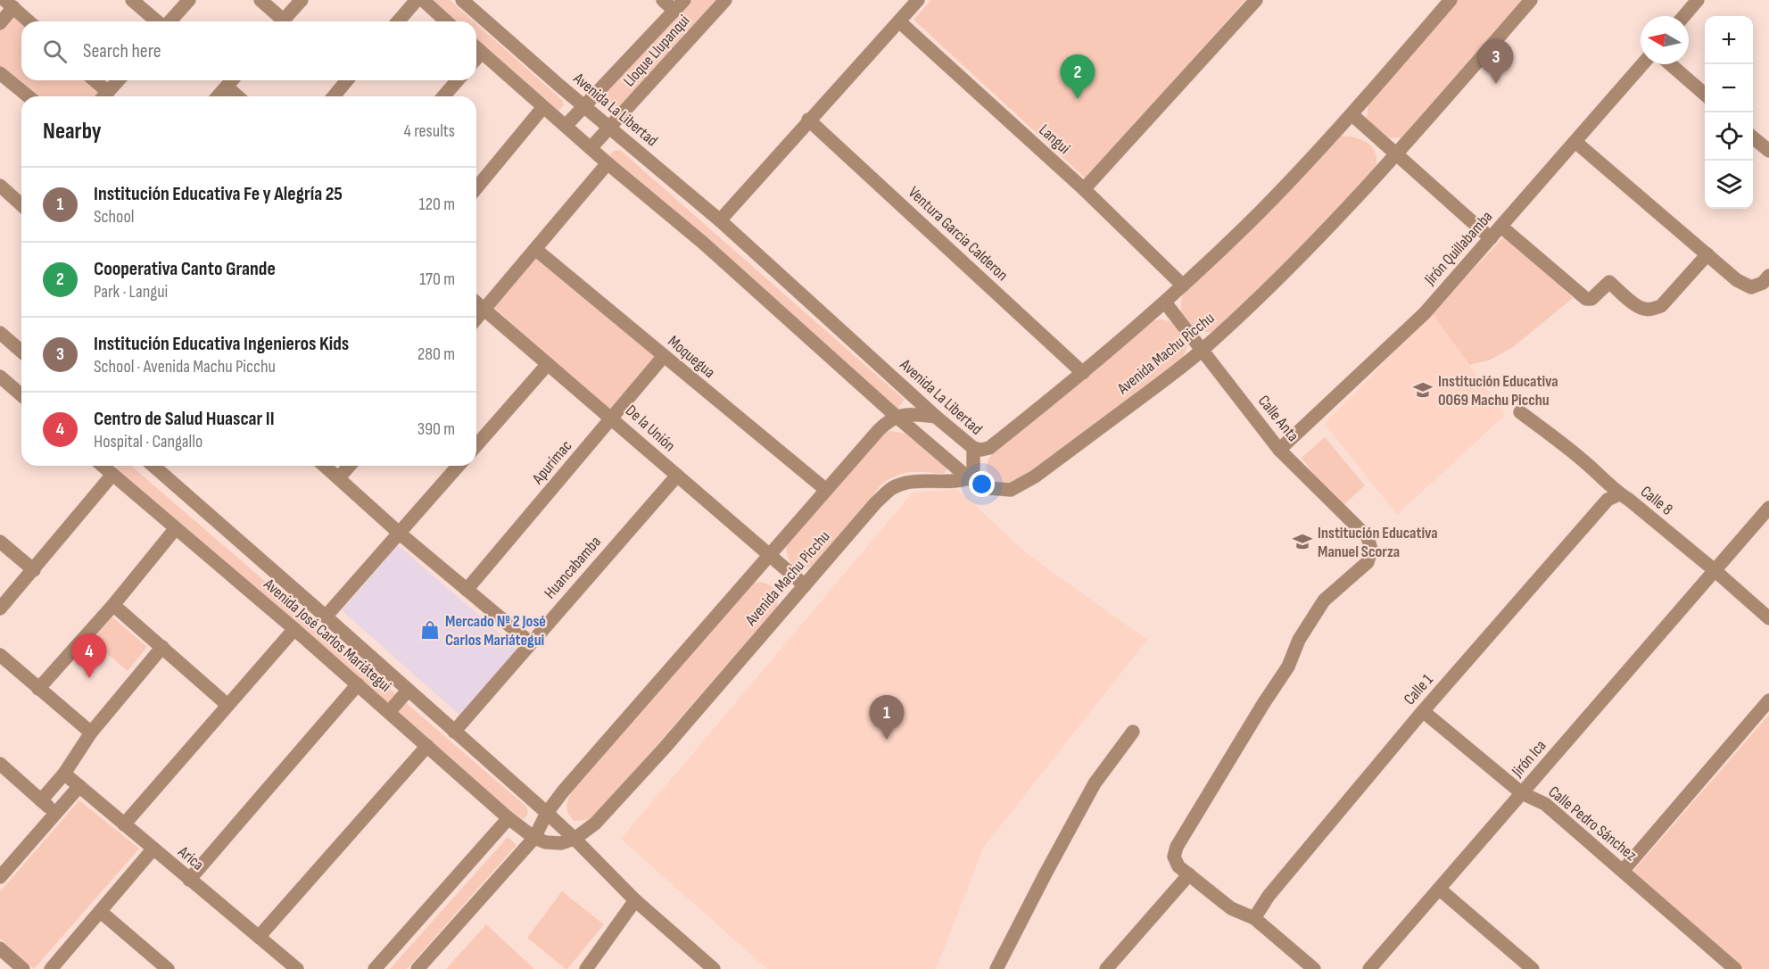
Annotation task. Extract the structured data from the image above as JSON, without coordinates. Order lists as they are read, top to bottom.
{
  "streets": {
    "street": [
      "Lloque Llupanqui",
      "Avenida La Libertad",
      "Langui",
      "Ventura Garcia Calderon",
      "Jirón Quillabamba",
      "Avenida Machu Picchu",
      "Moquegua",
      "Calle Anta",
      "De la Unión",
      "Apurímac",
      "Calle 8",
      "Huancabamba",
      "Avenida José Carlos Mariátegui",
      "Calle 1",
      "Jirón Ica",
      "Calle Pedro Sánchez",
      "Arica"
    ]
  },
  "crossings": [
    ["Lloque Llupanqui", "Avenida La Libertad"],
    ["Avenida La Libertad", "Avenida Machu Picchu"],
    ["Jirón Quillabamba", "Calle Anta"],
    ["Avenida Machu Picchu", "Moquegua"],
    ["Avenida Machu Picchu", "Calle Anta"],
    ["Avenida Machu Picchu", "De la Unión"],
    ["Avenida Machu Picchu", "Avenida José Carlos Mariátegui"],
    ["Moquegua", "Apurímac"],
    ["De la Unión", "Apurímac"],
    ["De la Unión", "Huancabamba"],
    ["Calle 8", "Calle 1"],
    ["Calle 8", "Jirón Ica"],
    ["Huancabamba", "Avenida José Carlos Mariátegui"],
    ["Calle 1", "Calle Pedro Sánchez"],
    ["Jirón Ica", "Calle Pedro Sánchez"]
  ],
  "places": {
    "school or university": ["Institución Educativa 0069 Machu Picchu", "Institución Educativa Manuel Scorza"],
    "shop": ["Mercado Nº 2 José Carlos Mariátegui"]
  },
  "north": "left",
  "page": {
    "map_buttons": ["+", "−"],
    "search": "Search here",
    "pins": [
      "3",
      "2",
      "4",
      "1"
    ],
    "heading": ["Nearby", "4 results"],
    "list": [
      {
        "mark": "1",
        "name": "Institución Educativa Fe y Alegría 25",
        "note": "School",
        "value": "120 m"
      },
      {
        "mark": "2",
        "name": "Cooperativa Canto Grande",
        "note": "Park · Langui",
        "value": "170 m"
      },
      {
        "mark": "3",
        "name": "Institución Educativa Ingenieros Kids",
        "note": "School · Avenida Machu Picchu",
        "value": "280 m"
      },
      {
        "mark": "4",
        "name": "Centro de Salud Huascar II",
        "note": "Hospital · Cangallo",
        "value": "390 m"
      }
    ]
  }
}
